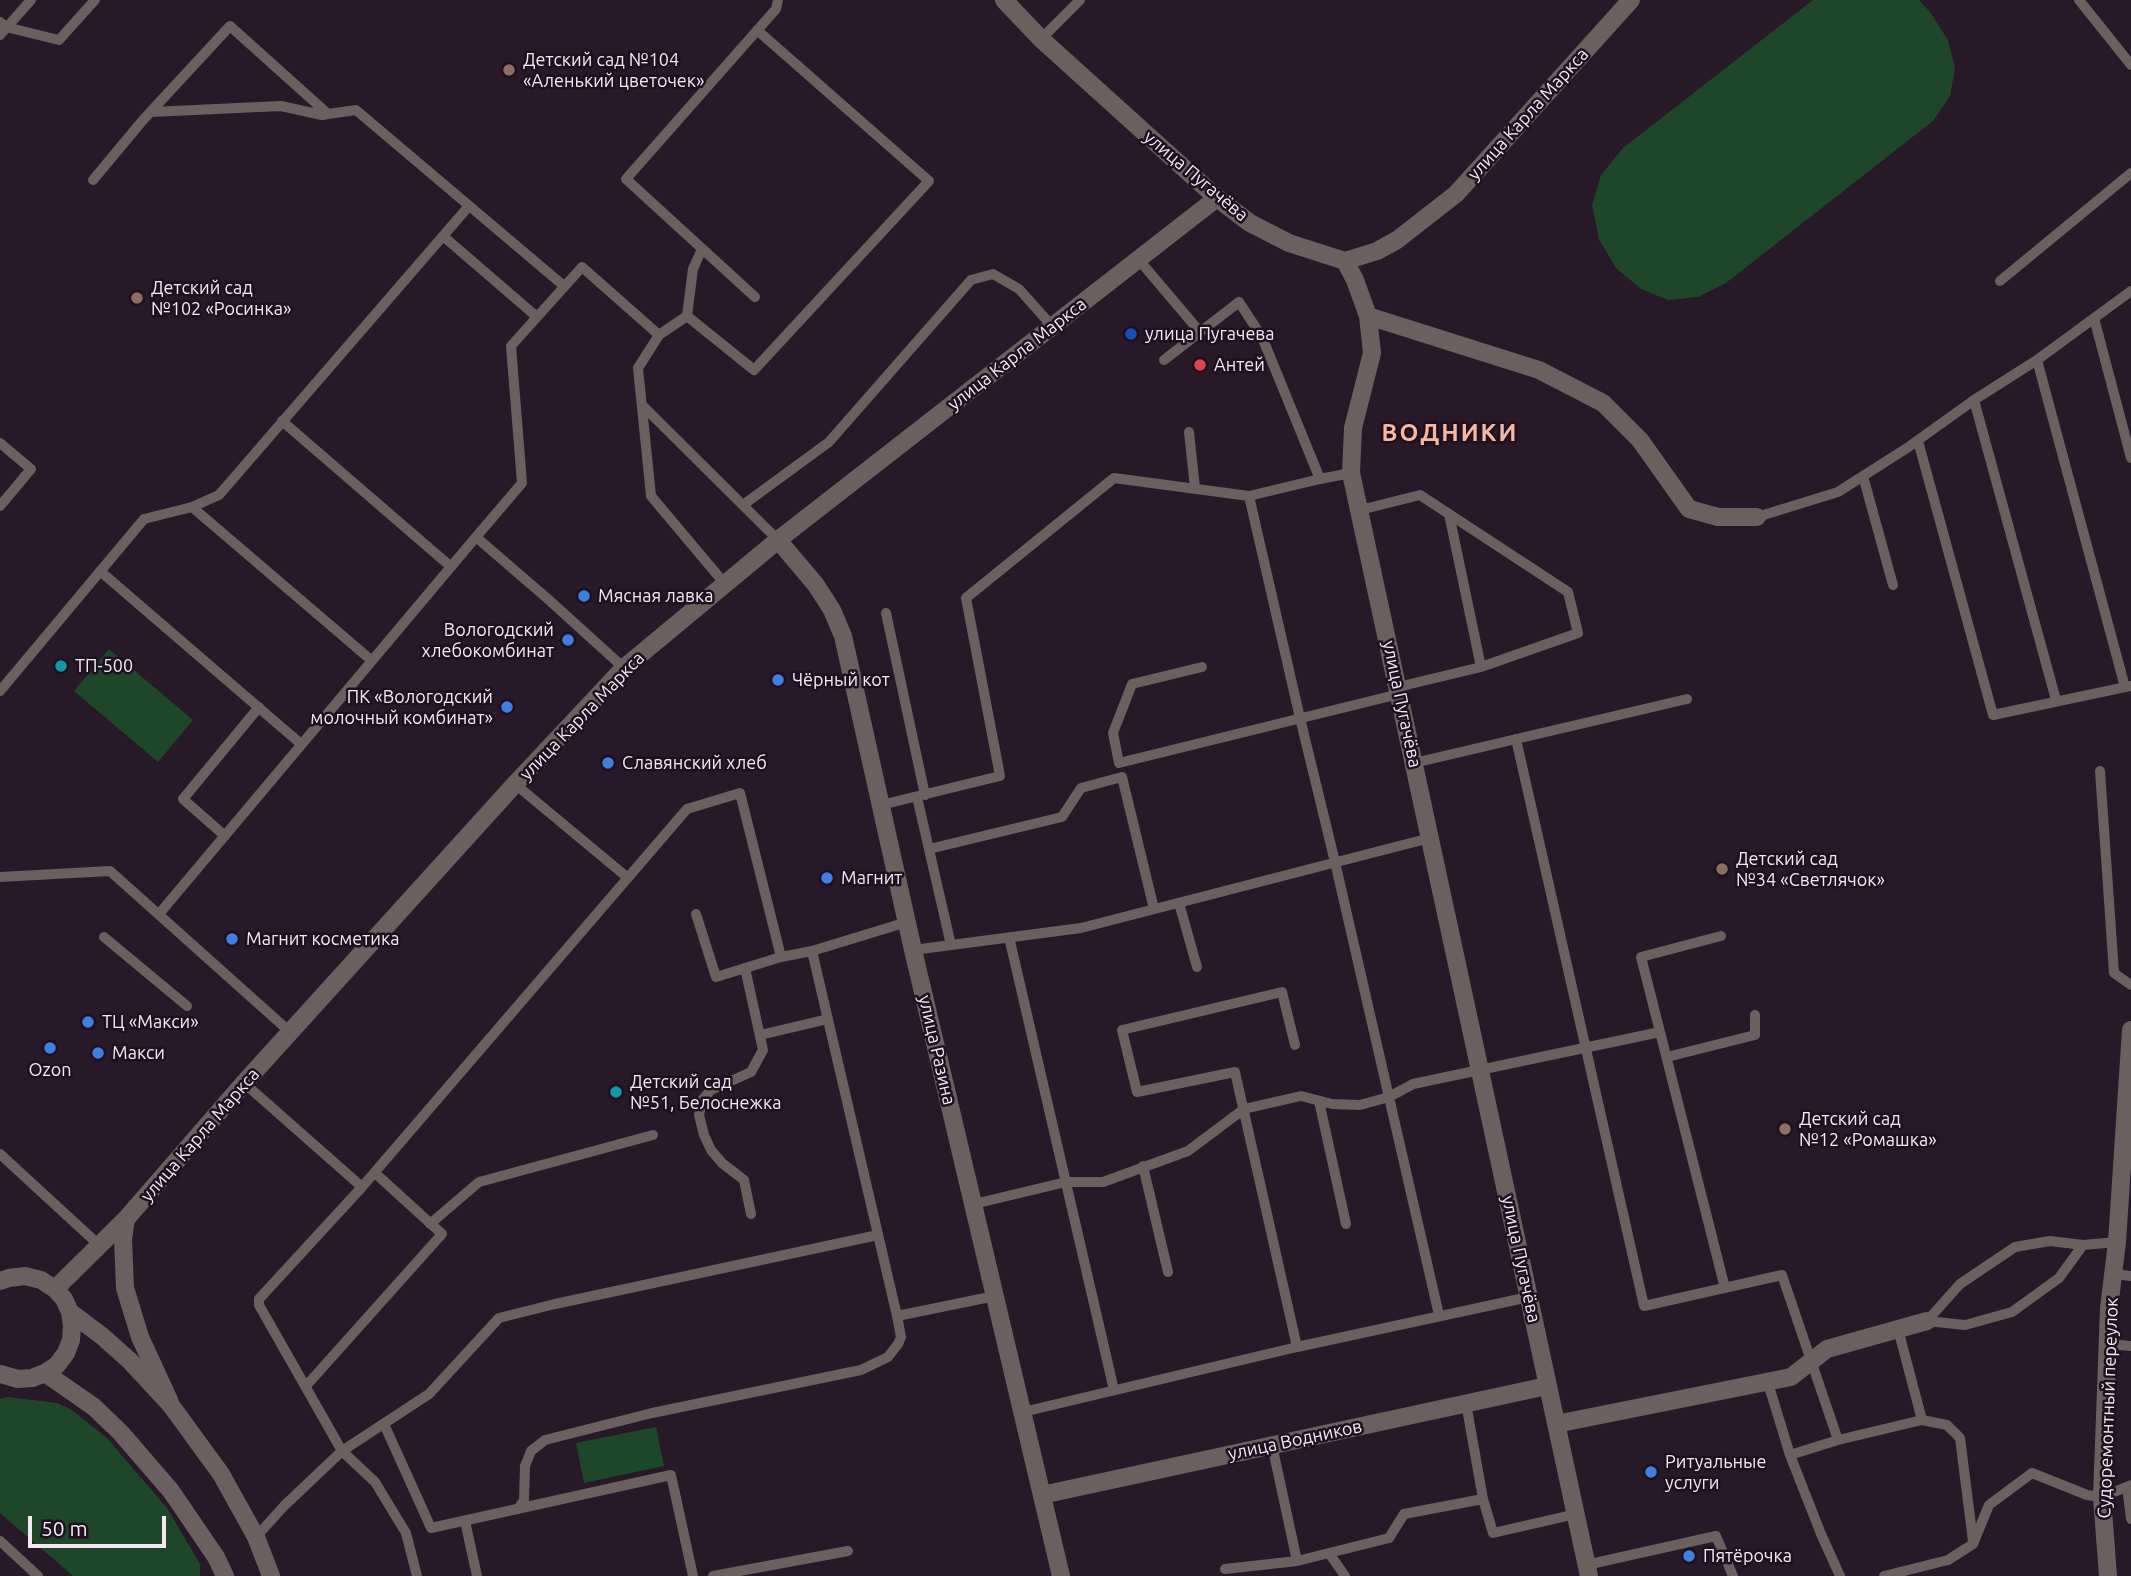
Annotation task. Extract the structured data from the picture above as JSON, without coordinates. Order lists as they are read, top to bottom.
{
  "streets": {
    "street": [
      "улица Карла Маркса",
      "улица Пугачёва",
      "улица Разина",
      "Судоремонтный переулок",
      "улица Водников"
    ]
  },
  "crossings": [
    ["улица Карла Маркса", "улица Пугачёва"],
    ["улица Карла Маркса", "улица Разина"],
    ["улица Пугачёва", "улица Водников"],
    ["улица Разина", "улица Водников"]
  ],
  "districts": ["ВОДНИКИ"],
  "places": [
    "Детский сад №104 «Аленький цветочек»",
    "Детский сад №102 «Росинка»",
    "улица Пугачева",
    "Антей",
    "Мясная лавка",
    "Вологодский хлебокомбинат",
    "ТП-500",
    "Чёрный кот",
    "ПК «Вологодский молочный комбинат»",
    "Славянский хлеб",
    "Детский сад №34 «Светлячок»",
    "Магнит",
    "Магнит косметика",
    "ТЦ «Макси»",
    "Ozon",
    "Макси",
    "Детский сад №51, Белоснежка",
    "Детский сад №12 «Ромашка»",
    "Ритуальные услуги",
    "Пятёрочка"
  ],
  "scale_bar": "50 m"
}
